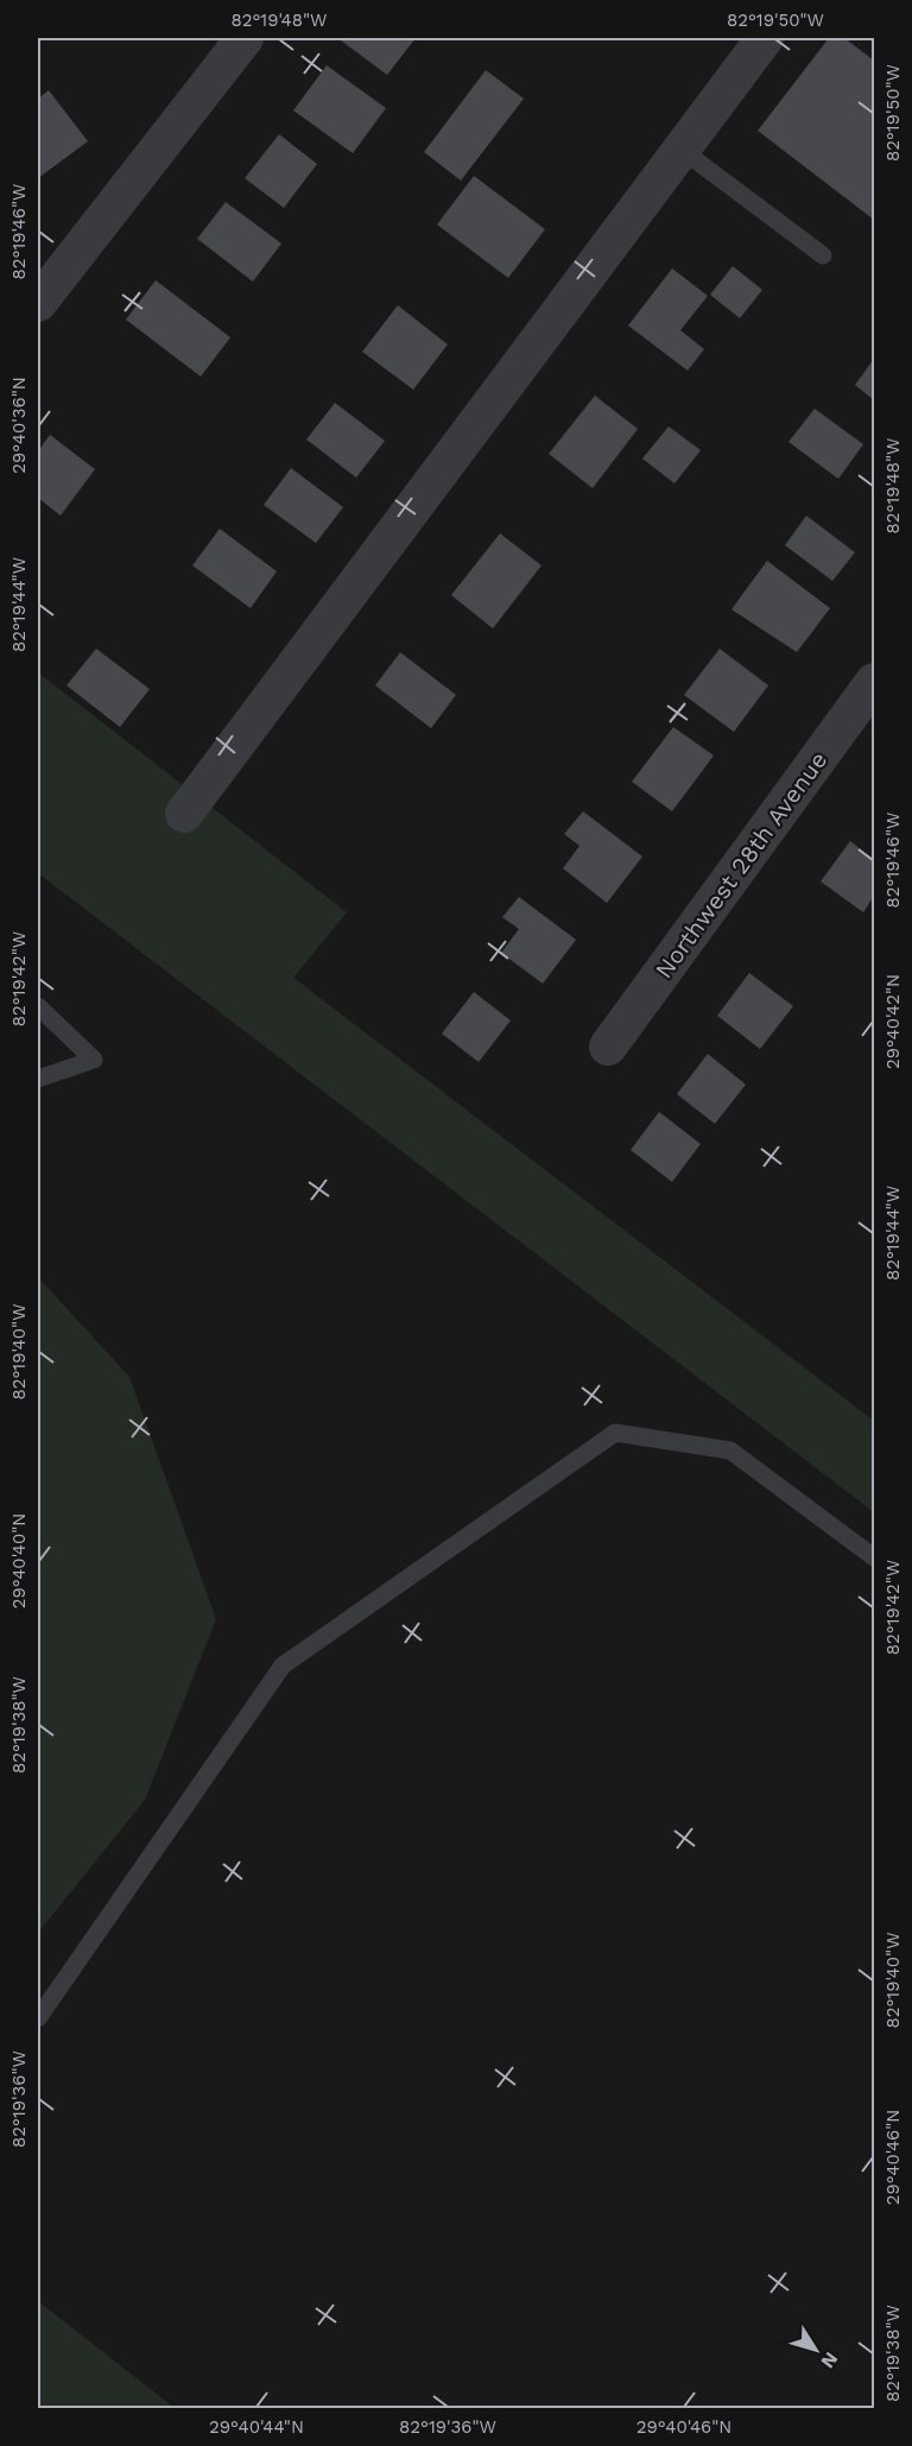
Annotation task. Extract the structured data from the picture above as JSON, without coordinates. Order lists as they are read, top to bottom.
{
  "streets": {
    "street": ["Northwest 28th Avenue"]
  },
  "north": "bottom right",
  "coordinates": [
    "82°19'48\"W",
    "82°19'50\"W",
    "82°19'46\"W",
    "29°40'36\"N",
    "82°19'44\"W",
    "82°19'42\"W",
    "29°40'42\"N",
    "82°19'40\"W",
    "29°40'40\"N",
    "82°19'38\"W",
    "82°19'36\"W",
    "29°40'46\"N",
    "29°40'44\"N"
  ]
}
